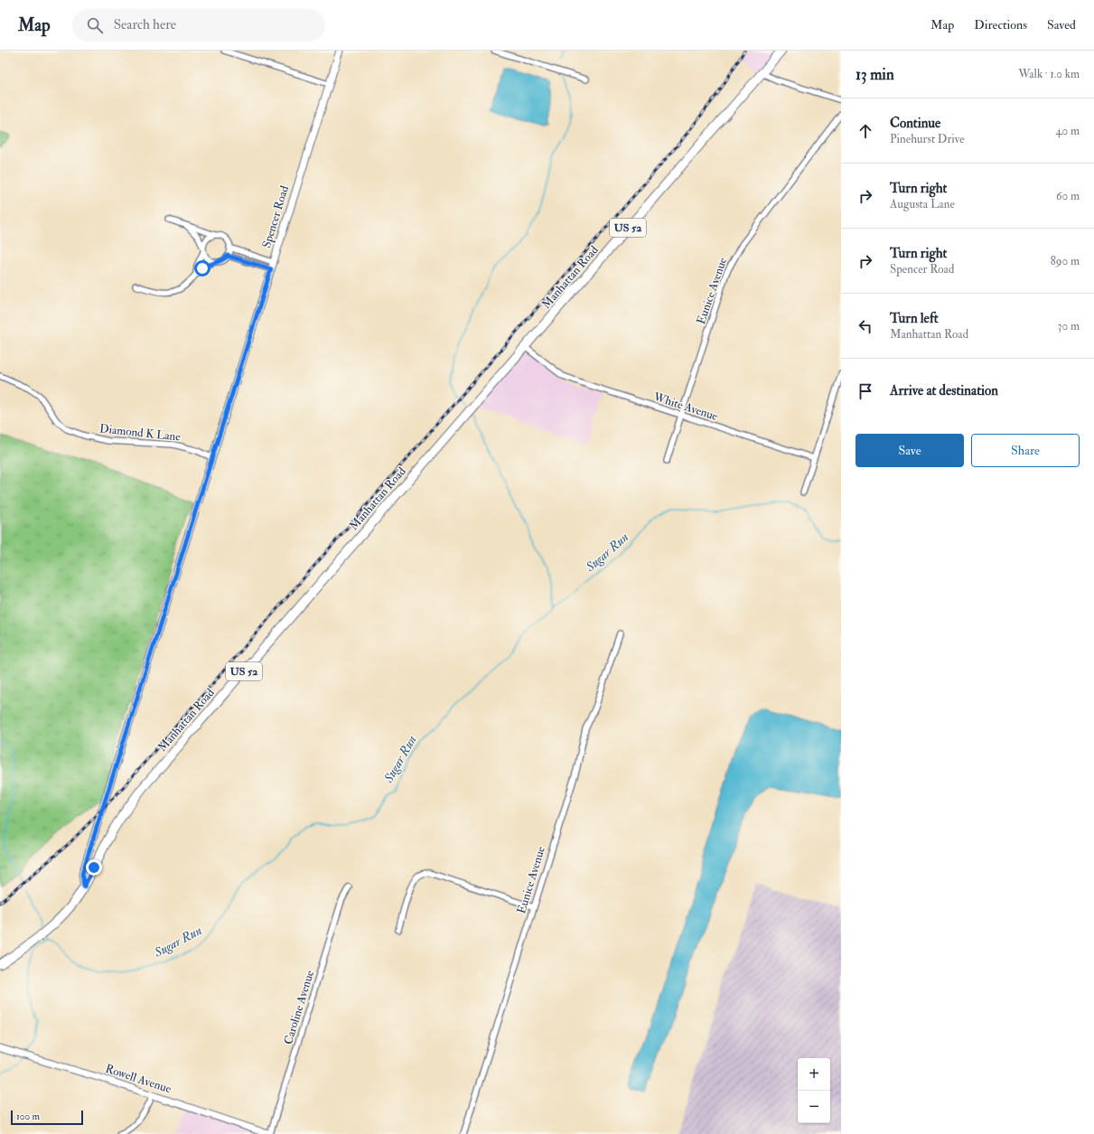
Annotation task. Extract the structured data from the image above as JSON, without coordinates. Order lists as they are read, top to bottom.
{
  "streets": {
    "main road": ["US 52", "Manhattan Road"],
    "street": [
      "Spencer Road",
      "Eunice Avenue",
      "White Avenue",
      "Diamond K Lane",
      "Caroline Avenue",
      "Rowell Avenue"
    ]
  },
  "crossings": [
    ["Spencer Road", "Manhattan Road"],
    ["Spencer Road", "Diamond K Lane"],
    ["Manhattan Road", "White Avenue"],
    ["Eunice Avenue", "White Avenue"],
    ["Caroline Avenue", "Rowell Avenue"]
  ],
  "water": ["Sugar Run"],
  "scale_bar": "100 m",
  "page": {
    "header": "Map",
    "search": "Search here",
    "nav": ["Map", "Directions", "Saved"],
    "heading": ["13 min", "Walk · 1.0 km"],
    "list": [
      ["Continue", "Pinehurst Drive", "40 m"],
      ["Turn right", "Augusta Lane", "60 m"],
      ["Turn right", "Spencer Road", "890 m"],
      ["Turn left", "Manhattan Road", "30 m"],
      "Arrive at destination"
    ],
    "buttons": ["Save", "Share"],
    "map_buttons": ["+", "−"],
    "scale": "100 m"
  }
}
